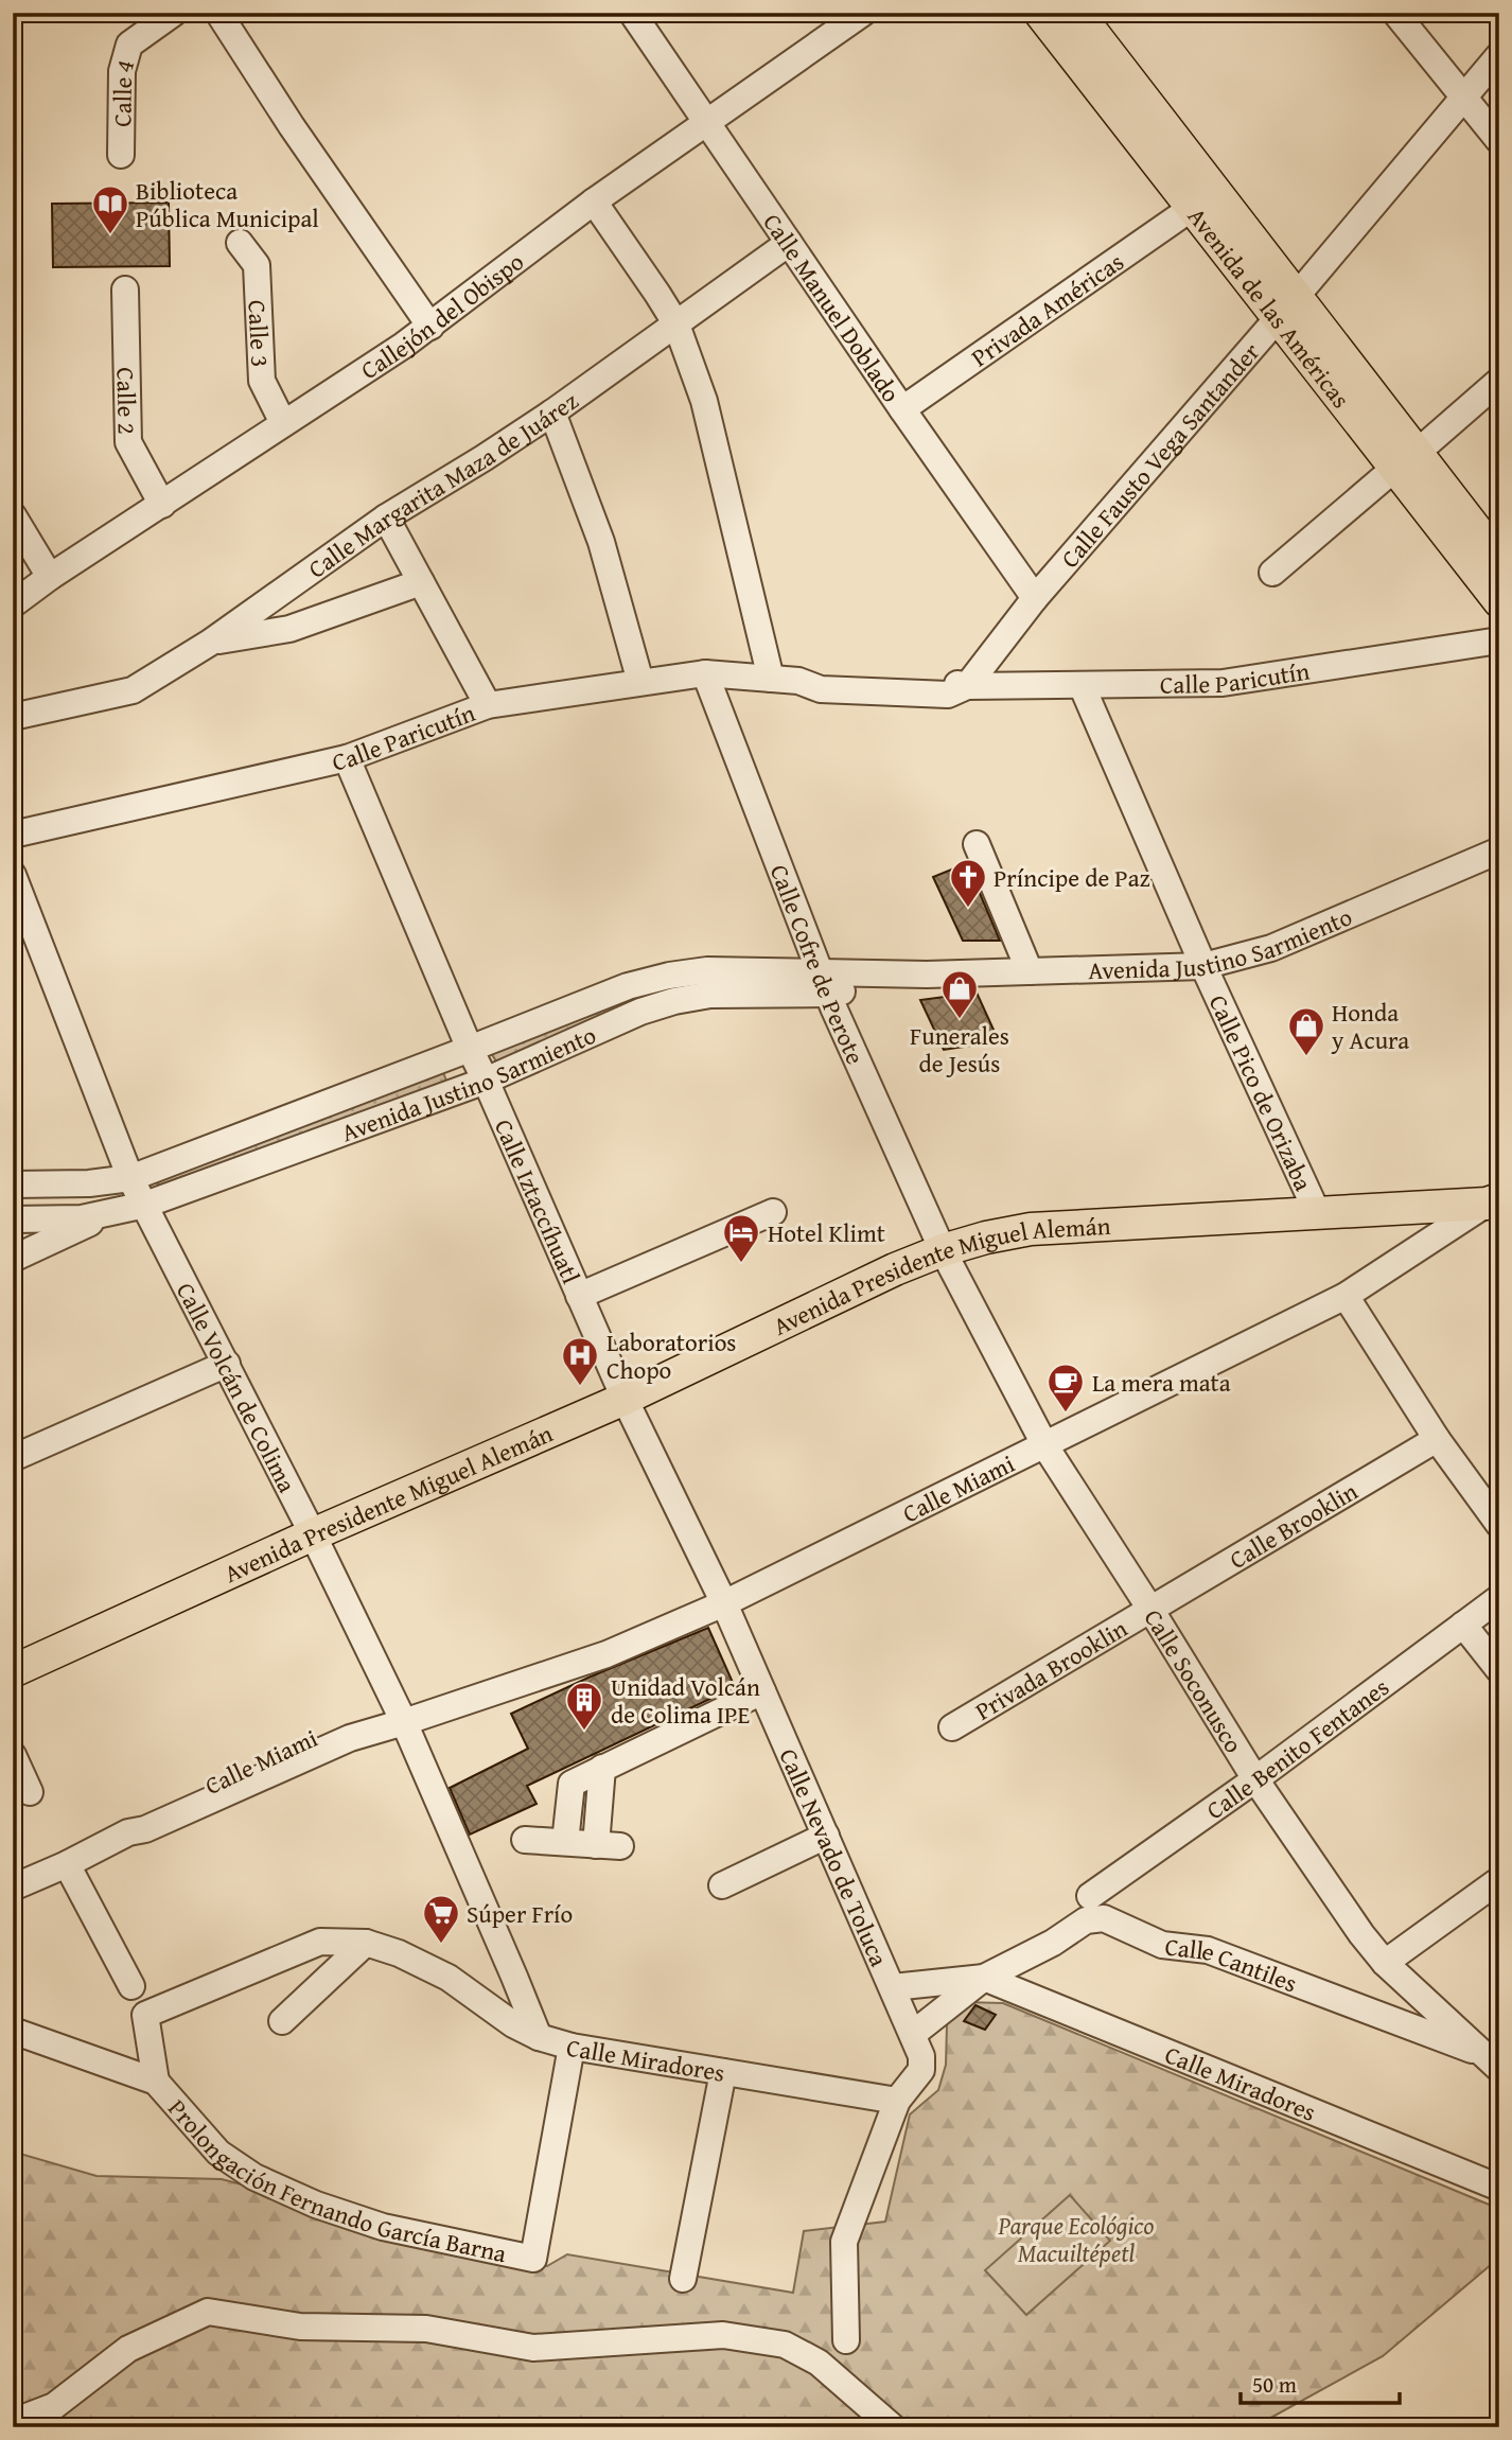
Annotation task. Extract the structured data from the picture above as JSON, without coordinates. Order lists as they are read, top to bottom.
{
  "streets": {
    "main road": ["Avenida de las Américas", "Avenida Presidente Miguel Alemán"],
    "street": [
      "Calle 4",
      "Calle Manuel Doblado",
      "Privada Américas",
      "Callejón del Obispo",
      "Calle 3",
      "Calle 2",
      "Calle Fausto Vega Santander",
      "Calle Margarita Maza de Juárez",
      "Calle Paricutín",
      "Avenida Justino Sarmiento",
      "Calle Cofre de Perote",
      "Calle Pico de Orizaba",
      "Calle Iztaccíhuatl",
      "Calle Volcán de Colima",
      "Calle Miami",
      "Calle Brooklin",
      "Privada Brooklin",
      "Calle Soconusco",
      "Calle Benito Fentanes",
      "Calle Nevado de Toluca",
      "Calle Cantiles",
      "Calle Miradores",
      "Prolongación Fernando García Barna"
    ]
  },
  "crossings": [
    ["Calle Manuel Doblado", "Privada Américas"],
    ["Calle Manuel Doblado", "Callejón del Obispo"],
    ["Calle Manuel Doblado", "Calle Fausto Vega Santander"],
    ["Calle Manuel Doblado", "Calle Margarita Maza de Juárez"],
    ["Avenida de las Américas", "Privada Américas"],
    ["Avenida de las Américas", "Calle Fausto Vega Santander"],
    ["Callejón del Obispo", "Calle 3"],
    ["Callejón del Obispo", "Calle 2"],
    ["Calle Fausto Vega Santander", "Calle Paricutín"],
    ["Calle Paricutín", "Calle Cofre de Perote"],
    ["Calle Paricutín", "Calle Pico de Orizaba"],
    ["Calle Paricutín", "Calle Iztaccíhuatl"],
    ["Avenida Justino Sarmiento", "Calle Cofre de Perote"],
    ["Avenida Justino Sarmiento", "Calle Pico de Orizaba"],
    ["Avenida Justino Sarmiento", "Calle Iztaccíhuatl"],
    ["Avenida Justino Sarmiento", "Calle Volcán de Colima"],
    ["Calle Cofre de Perote", "Avenida Presidente Miguel Alemán"],
    ["Calle Cofre de Perote", "Calle Soconusco"],
    ["Calle Pico de Orizaba", "Avenida Presidente Miguel Alemán"],
    ["Calle Iztaccíhuatl", "Avenida Presidente Miguel Alemán"],
    ["Calle Iztaccíhuatl", "Calle Nevado de Toluca"],
    ["Avenida Presidente Miguel Alemán", "Calle Volcán de Colima"],
    ["Avenida Presidente Miguel Alemán", "Calle Miami"],
    ["Avenida Presidente Miguel Alemán", "Calle Soconusco"],
    ["Avenida Presidente Miguel Alemán", "Calle Nevado de Toluca"],
    ["Calle Volcán de Colima", "Calle Miami"],
    ["Calle Volcán de Colima", "Calle Miradores"],
    ["Calle Miami", "Calle Soconusco"],
    ["Calle Miami", "Calle Nevado de Toluca"],
    ["Calle Brooklin", "Privada Brooklin"],
    ["Calle Brooklin", "Calle Soconusco"],
    ["Privada Brooklin", "Calle Soconusco"],
    ["Calle Soconusco", "Calle Benito Fentanes"],
    ["Calle Soconusco", "Calle Cantiles"],
    ["Calle Nevado de Toluca", "Calle Miradores"],
    ["Calle Cantiles", "Calle Miradores"],
    ["Calle Miradores", "Prolongación Fernando García Barna"]
  ],
  "parks": ["Parque Ecológico Macuiltépetl"],
  "places": {
    "library": ["Biblioteca Pública Municipal"],
    "church": ["Príncipe de Paz"],
    "shop": ["Funerales de Jesús", "Honda y Acura"],
    "hotel": ["Hotel Klimt"],
    "hospital": ["Laboratorios Chopo"],
    "cafe": ["La mera mata"],
    "building": ["Unidad Volcán de Colima IPE"],
    "supermarket": ["Súper Frío"]
  },
  "scale_bar": "50 m"
}
